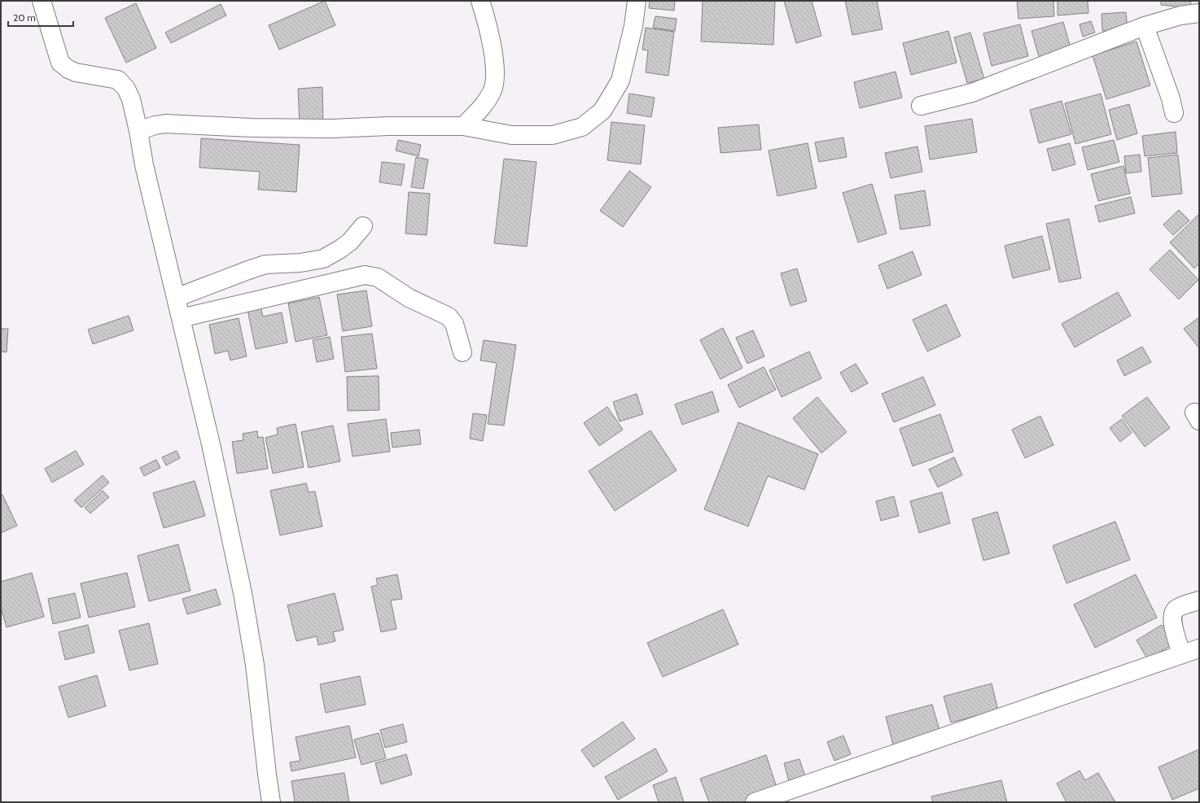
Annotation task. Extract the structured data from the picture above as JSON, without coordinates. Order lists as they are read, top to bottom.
{
  "scale_bar": "20 m"
}
